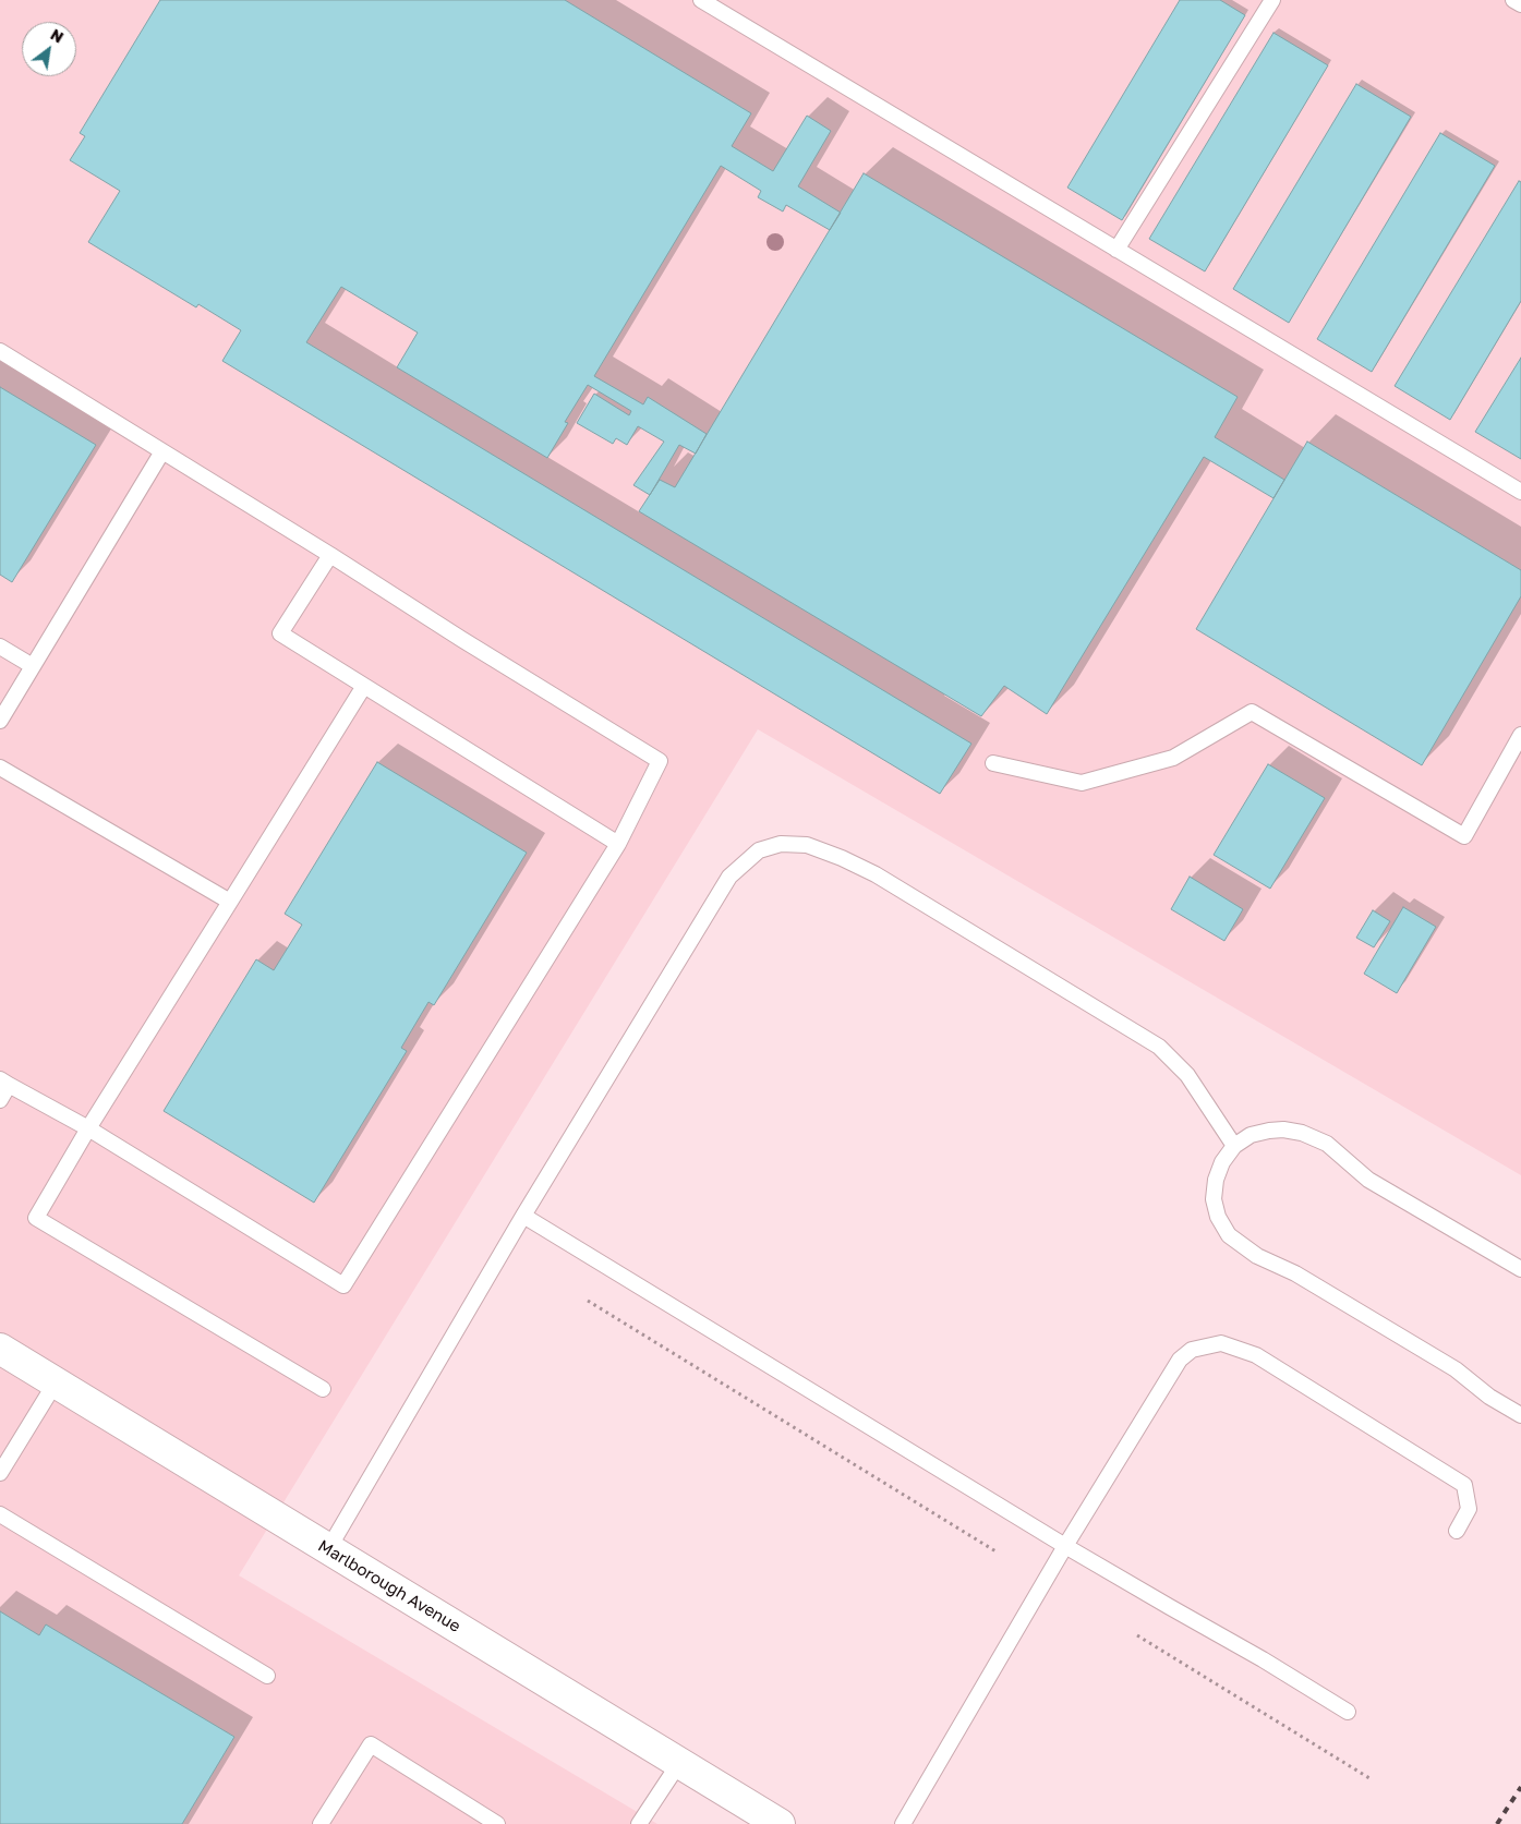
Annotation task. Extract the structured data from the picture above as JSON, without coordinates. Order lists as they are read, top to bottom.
{
  "streets": {
    "street": ["Marlborough Avenue"]
  },
  "north": "top right"
}
